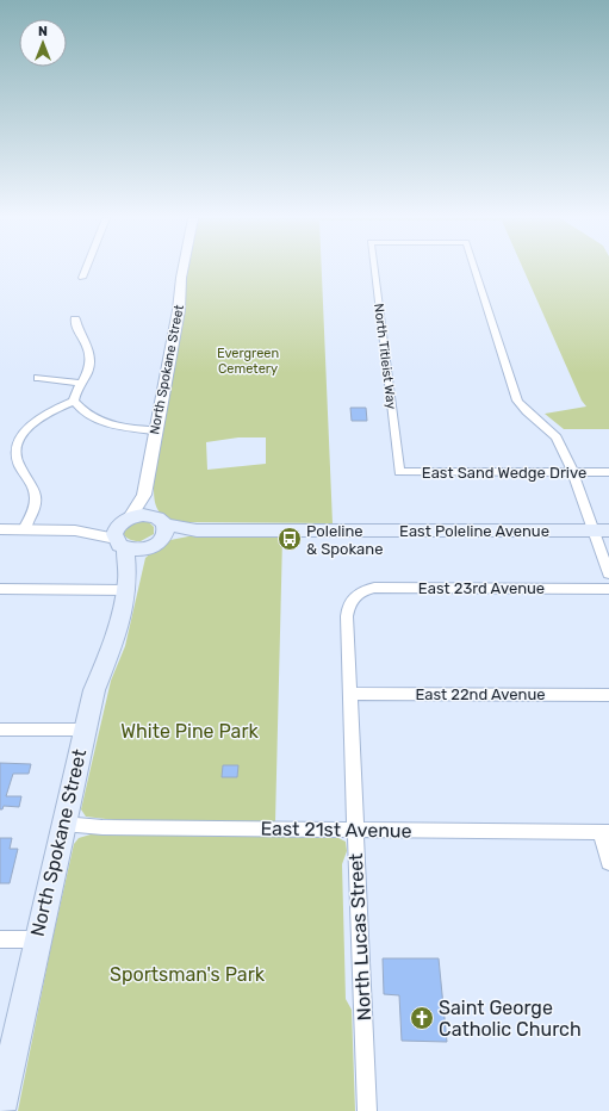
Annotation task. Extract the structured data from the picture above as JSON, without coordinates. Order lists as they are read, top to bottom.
{
  "streets": {
    "main road": ["North Spokane Street", "East Poleline Avenue"],
    "street": [
      "North Titleist Way",
      "East Sand Wedge Drive",
      "East 23rd Avenue",
      "East 22nd Avenue",
      "East 21st Avenue",
      "North Lucas Street"
    ]
  },
  "crossings": [
    ["North Titleist Way", "East Sand Wedge Drive"],
    ["North Spokane Street", "East Poleline Avenue"],
    ["North Spokane Street", "East 21st Avenue"],
    ["East 23rd Avenue", "North Lucas Street"],
    ["East 22nd Avenue", "North Lucas Street"],
    ["East 21st Avenue", "North Lucas Street"]
  ],
  "parks": ["Evergreen Cemetery", "White Pine Park", "Sportsman's Park"],
  "places": {
    "bus stop": ["Poleline & Spokane"],
    "church": ["Saint George Catholic Church"]
  },
  "north": "top"
}
